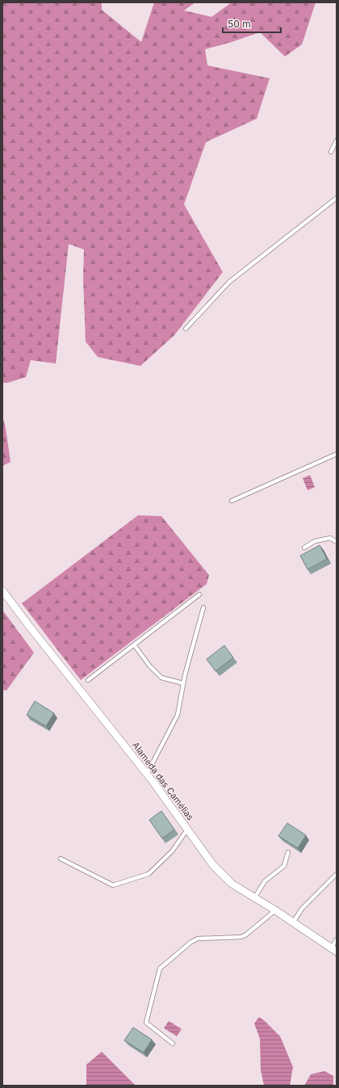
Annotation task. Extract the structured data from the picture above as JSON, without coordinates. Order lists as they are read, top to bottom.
{
  "streets": {
    "street": ["Alameda das Camélias"]
  },
  "scale_bar": "50 m"
}
